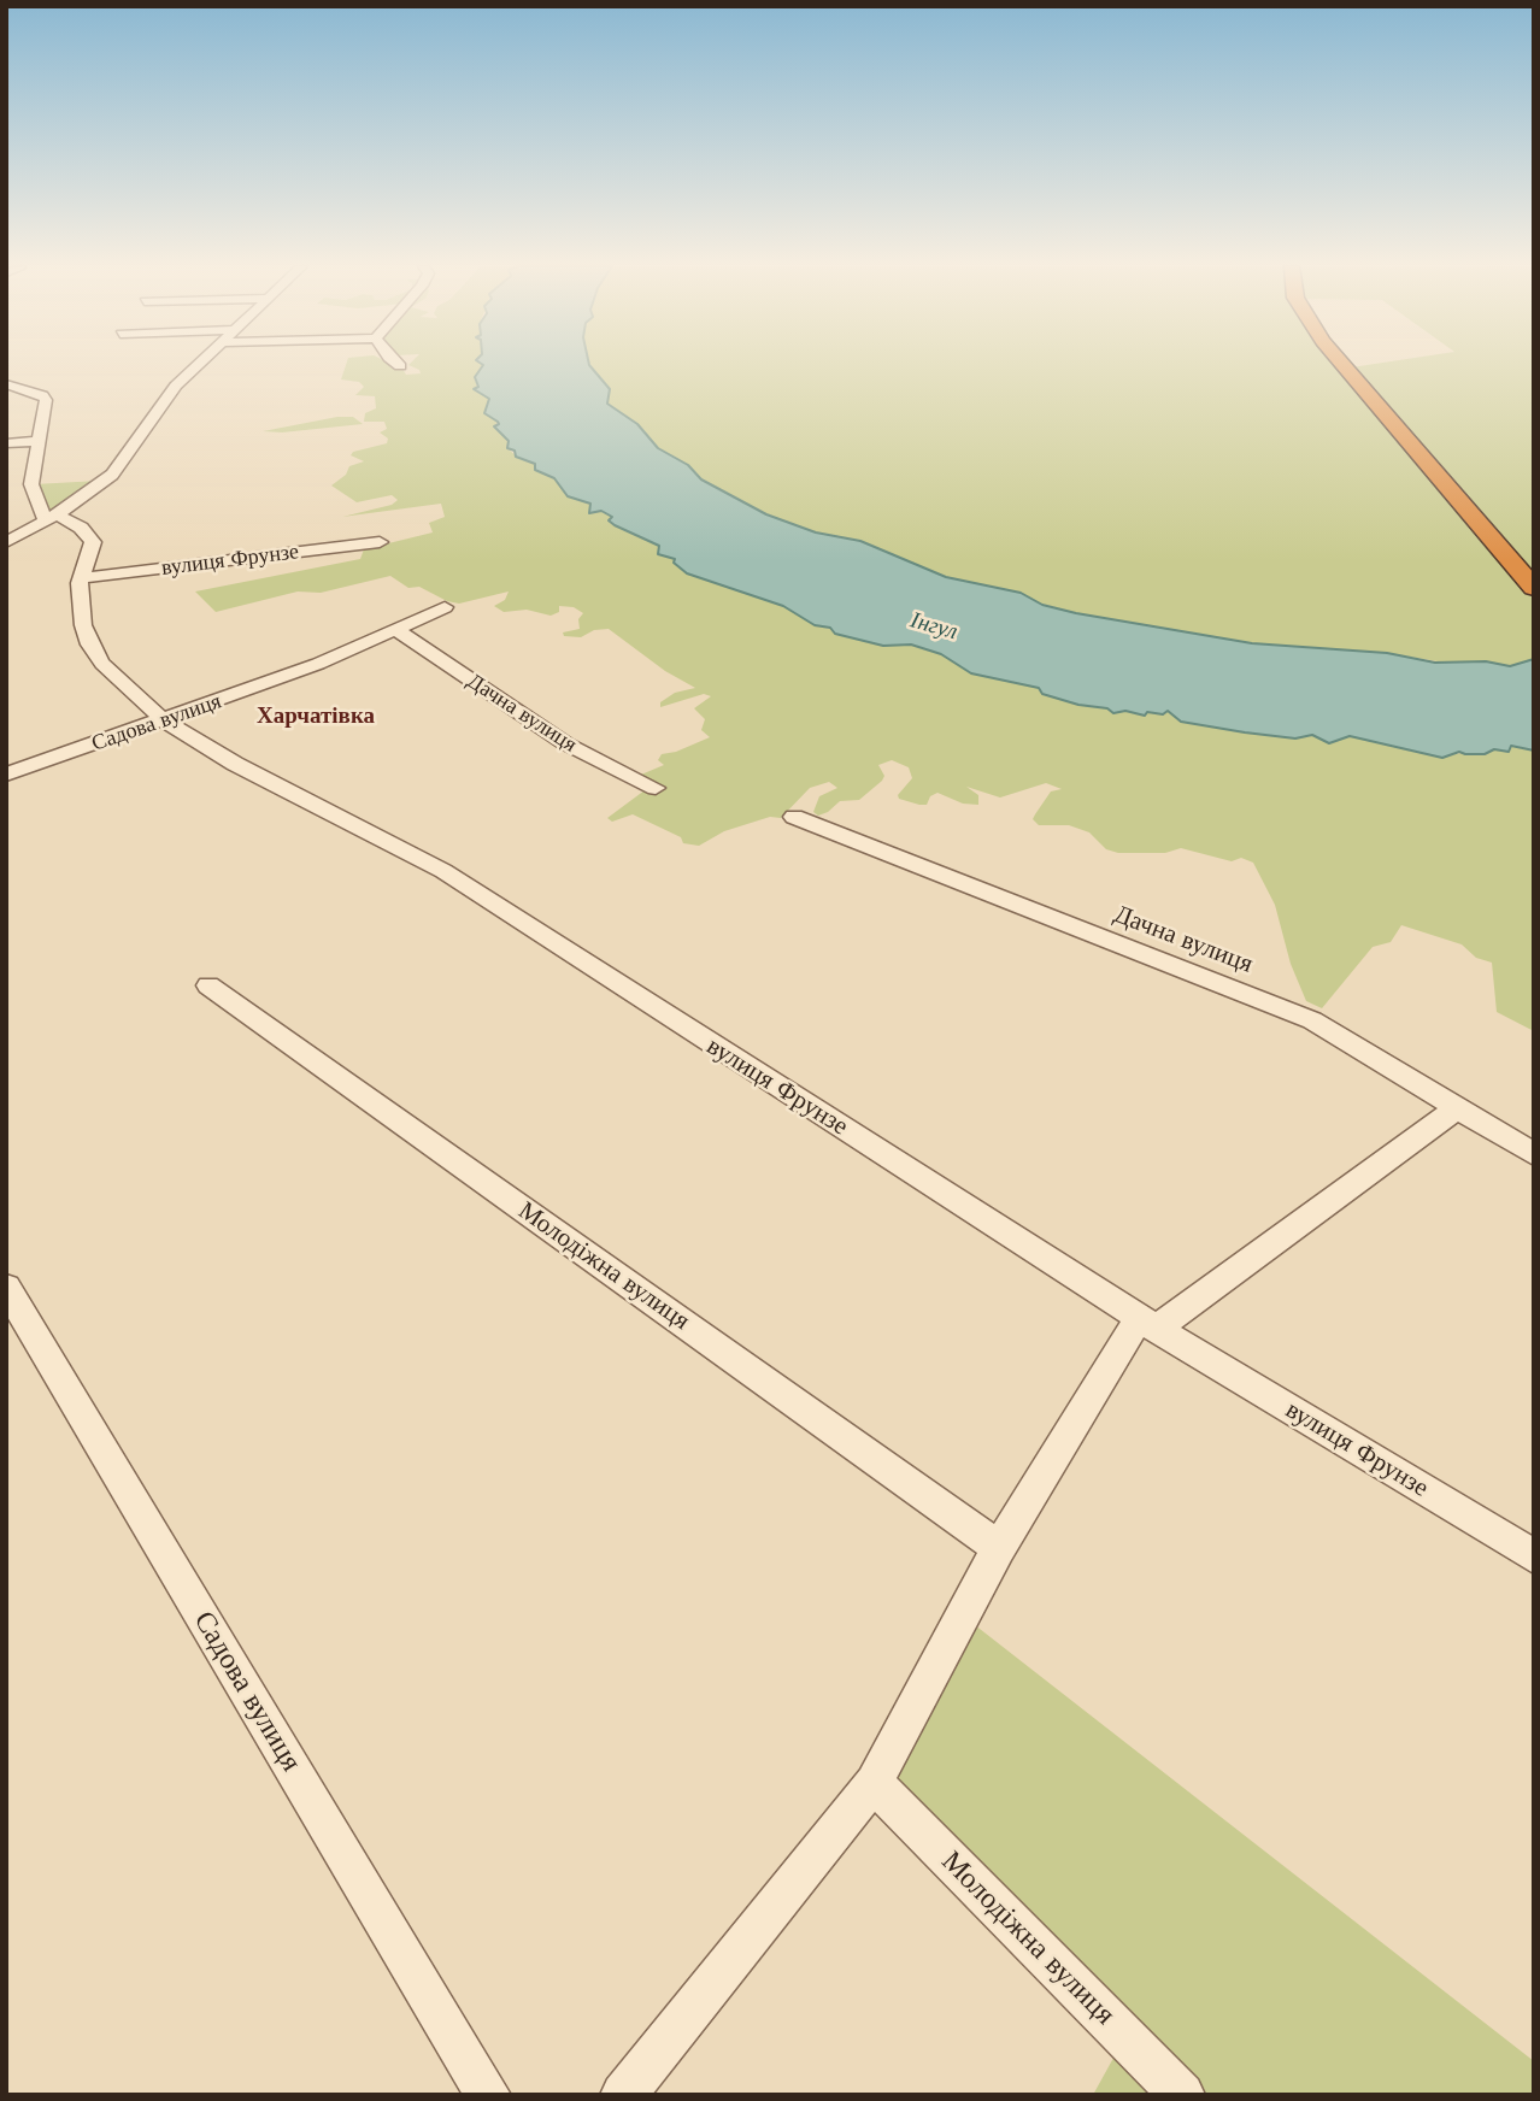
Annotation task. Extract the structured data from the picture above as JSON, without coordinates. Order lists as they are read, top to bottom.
{
  "streets": {
    "street": [
      "вулиця Фрунзе",
      "Дачна вулиця",
      "Садова вулиця",
      "Молодіжна вулиця"
    ]
  },
  "crossings": [
    ["вулиця Фрунзе", "Садова вулиця"],
    ["Дачна вулиця", "Садова вулиця"]
  ],
  "districts": ["Харчатівка"],
  "water": ["Інгул"]
}
